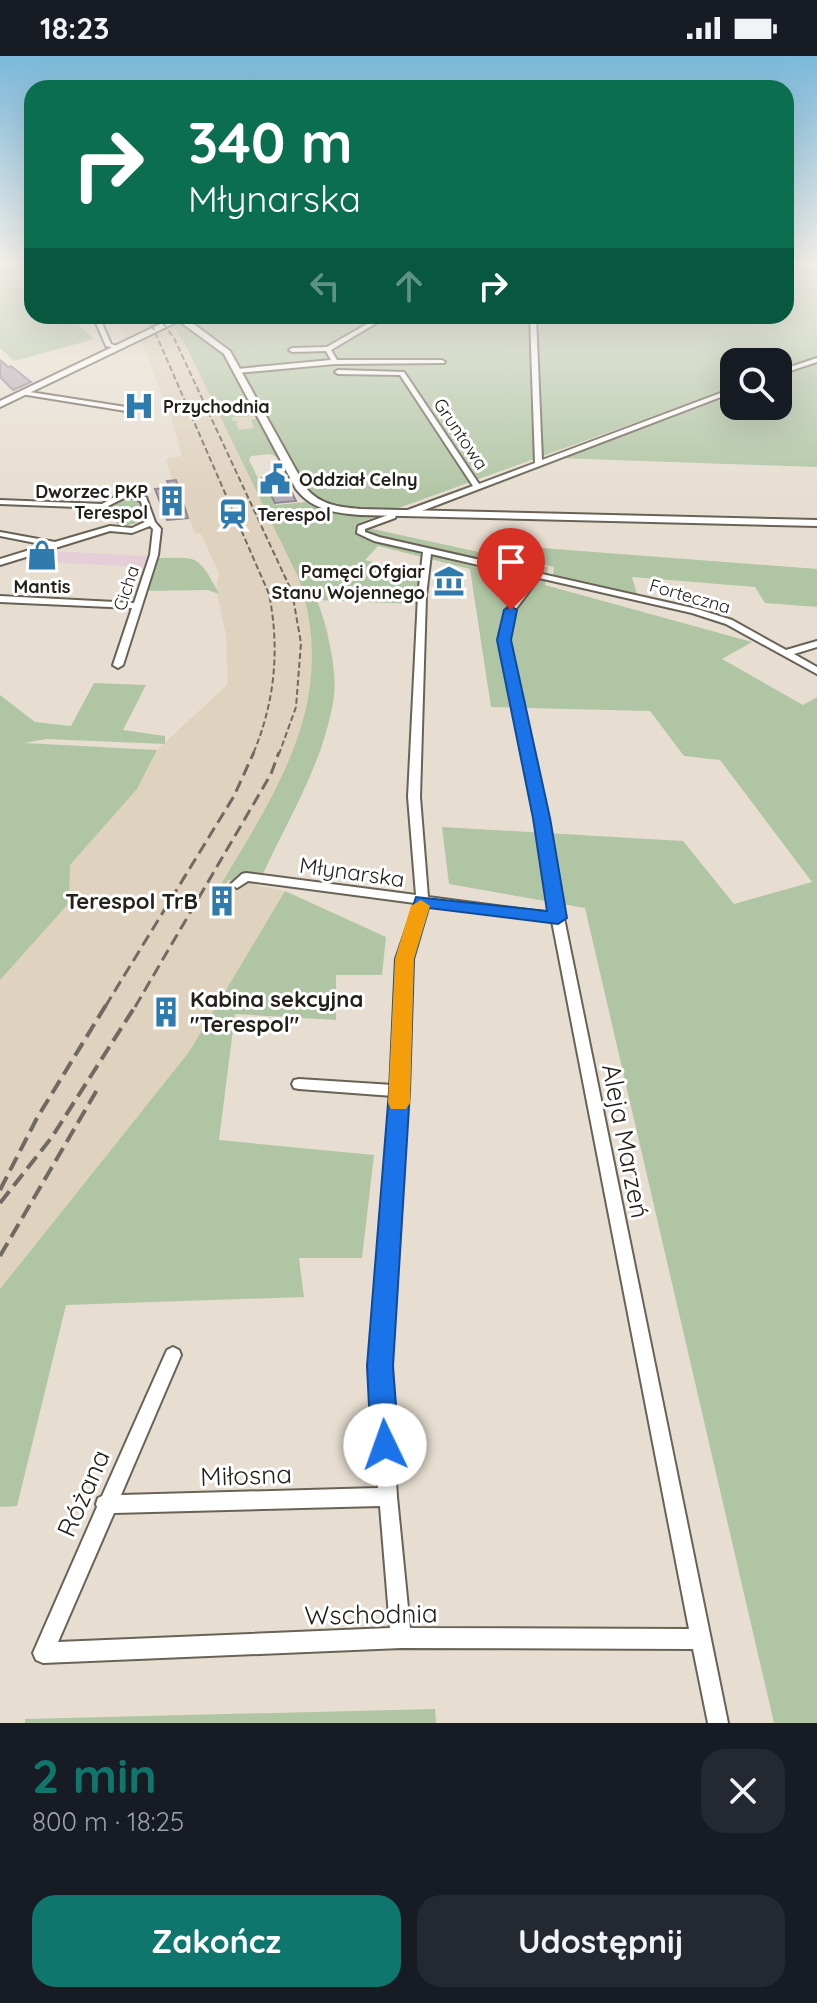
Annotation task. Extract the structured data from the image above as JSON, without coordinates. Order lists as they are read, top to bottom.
{
  "streets": {
    "street": [
      "Gruntowa",
      "Cicha",
      "Forteczna",
      "Młynarska",
      "Aleja Marzeń",
      "Miłosna",
      "Różana",
      "Wschodnia"
    ]
  },
  "crossings": [
    ["Forteczna", "Aleja Marzeń"],
    ["Młynarska", "Aleja Marzeń"],
    ["Aleja Marzeń", "Wschodnia"],
    ["Miłosna", "Różana"],
    ["Różana", "Wschodnia"]
  ],
  "places": {
    "hospital": ["Przychodnia"],
    "public building": ["Oddział Celny"],
    "building": ["Dworzec PKP Terespol", "Terespol TrB", "Kabina sekcyjna \"Terespol\""],
    "station": ["Terespol"],
    "shop": ["Mantis"],
    "museum": ["Pamęci Ofgiar Stanu Wojennego"]
  },
  "page": {
    "status": "18:23",
    "turn": ["340 m", "Młynarska"],
    "heading": ["2 min", "800 m · 18:25"],
    "buttons": ["Zakończ", "Udostępnij"]
  }
}
